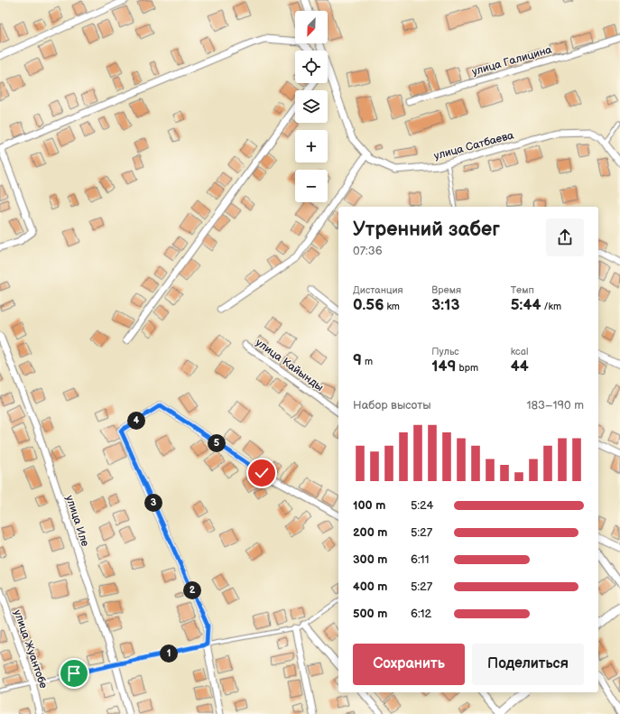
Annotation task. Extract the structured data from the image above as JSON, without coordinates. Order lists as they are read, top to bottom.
{
  "streets": {
    "street": [
      "улица Галицина",
      "улица Сатбаева",
      "улица Кайынды",
      "улица Иле",
      "улица Жуантобе"
    ]
  },
  "north": "bottom left",
  "page": {
    "map_buttons": ["+", "−"],
    "heading": ["Утренний забег", "07:36"],
    "stats": [
      ["Дистанция", "0.56 km"],
      ["Время", "3:13"],
      ["Темп", "5:44 /km"],
      ["9 m"],
      ["Пульс", "149 bpm"],
      ["kcal", "44"]
    ],
    "chart": ["Набор высоты", "183–190 m"],
    "pins": [
      "4",
      "5",
      "3",
      "2",
      "1"
    ],
    "list": [
      {
        "name": "100 m",
        "note": "5:24"
      },
      {
        "name": "200 m",
        "note": "5:27"
      },
      {
        "name": "300 m",
        "note": "6:11"
      },
      {
        "name": "400 m",
        "note": "5:27"
      },
      {
        "name": "500 m",
        "note": "6:12"
      }
    ],
    "buttons": ["Сохранить", "Поделиться"]
  }
}
